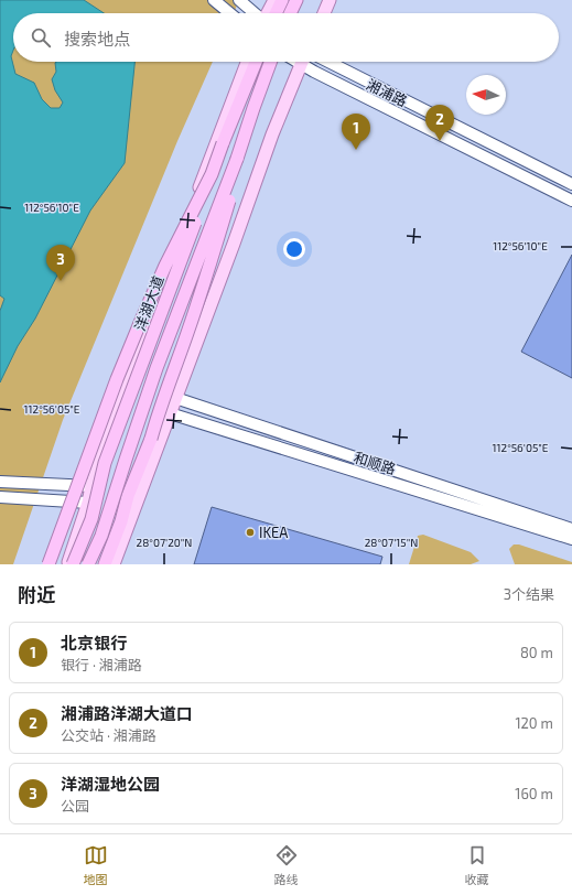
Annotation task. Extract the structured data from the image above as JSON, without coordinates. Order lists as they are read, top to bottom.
{
  "streets": {
    "highway": ["洋湖大道"],
    "main road": ["湘浦路", "和顺路"]
  },
  "places": ["IKEA"],
  "north": "left",
  "page": {
    "search": "搜索地点",
    "pins": ["2", "1", "3"],
    "heading": ["附近", "3个结果"],
    "list": [
      {
        "mark": "1",
        "name": "北京银行",
        "note": "银行 · 湘浦路",
        "value": "80 m"
      },
      {
        "mark": "2",
        "name": "湘浦路洋湖大道口",
        "note": "公交站 · 湘浦路",
        "value": "120 m"
      },
      {
        "mark": "3",
        "name": "洋湖湿地公园",
        "note": "公园",
        "value": "160 m"
      }
    ],
    "nav": ["地图", "路线", "收藏"]
  },
  "coordinates": [
    "112°56'10\"E",
    "112°56'05\"E",
    "28°07'20\"N",
    "28°07'15\"N"
  ]
}
